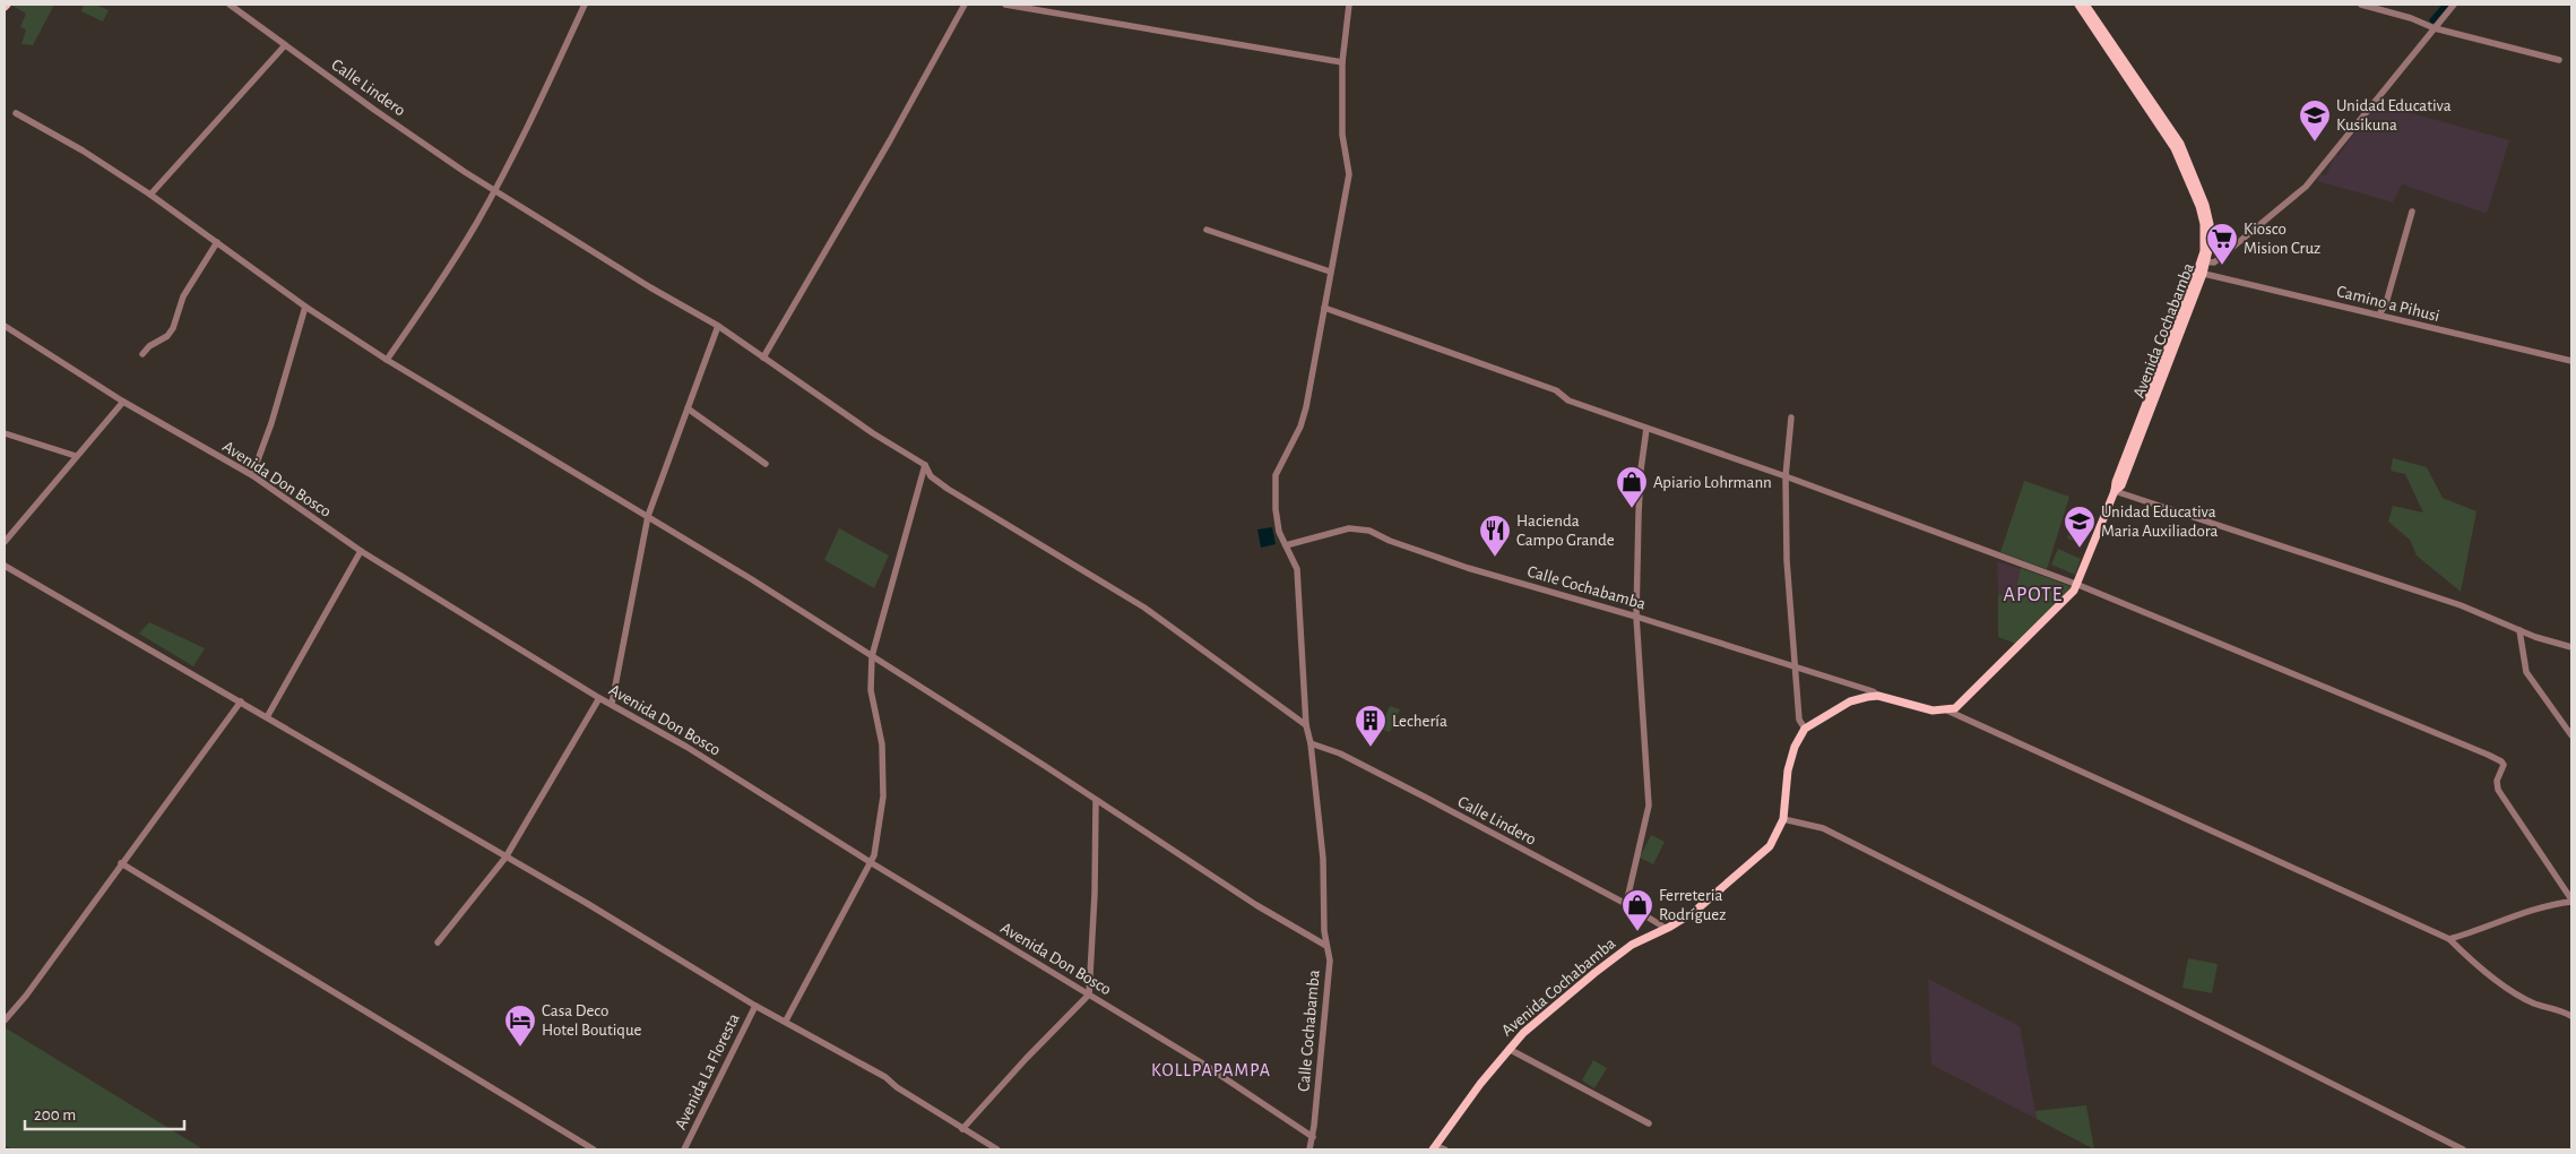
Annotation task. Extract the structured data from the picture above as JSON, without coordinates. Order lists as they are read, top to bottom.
{
  "streets": {
    "main road": ["Avenida Cochabamba"],
    "street": [
      "Calle Lindero",
      "Camino a Pihusi",
      "Avenida Don Bosco",
      "Calle Cochabamba",
      "Avenida La Floresta"
    ]
  },
  "crossings": [
    ["Calle Lindero", "Avenida Cochabamba"],
    ["Calle Lindero", "Calle Cochabamba"],
    ["Camino a Pihusi", "Avenida Cochabamba"],
    ["Avenida Don Bosco", "Calle Cochabamba"]
  ],
  "districts": ["APOTE", "KOLLPAPAMPA"],
  "places": {
    "school or university": ["Unidad Educativa Kusikuna", "Unidad Educativa Maria Auxiliadora"],
    "supermarket": ["Kiosco Mision Cruz"],
    "shop": ["Apiario Lohrmann", "Ferreteria Rodríguez"],
    "restaurant": ["Hacienda Campo Grande"],
    "building": ["Lechería"],
    "hotel": ["Casa Deco Hotel Boutique"]
  },
  "scale_bar": "200 m"
}
